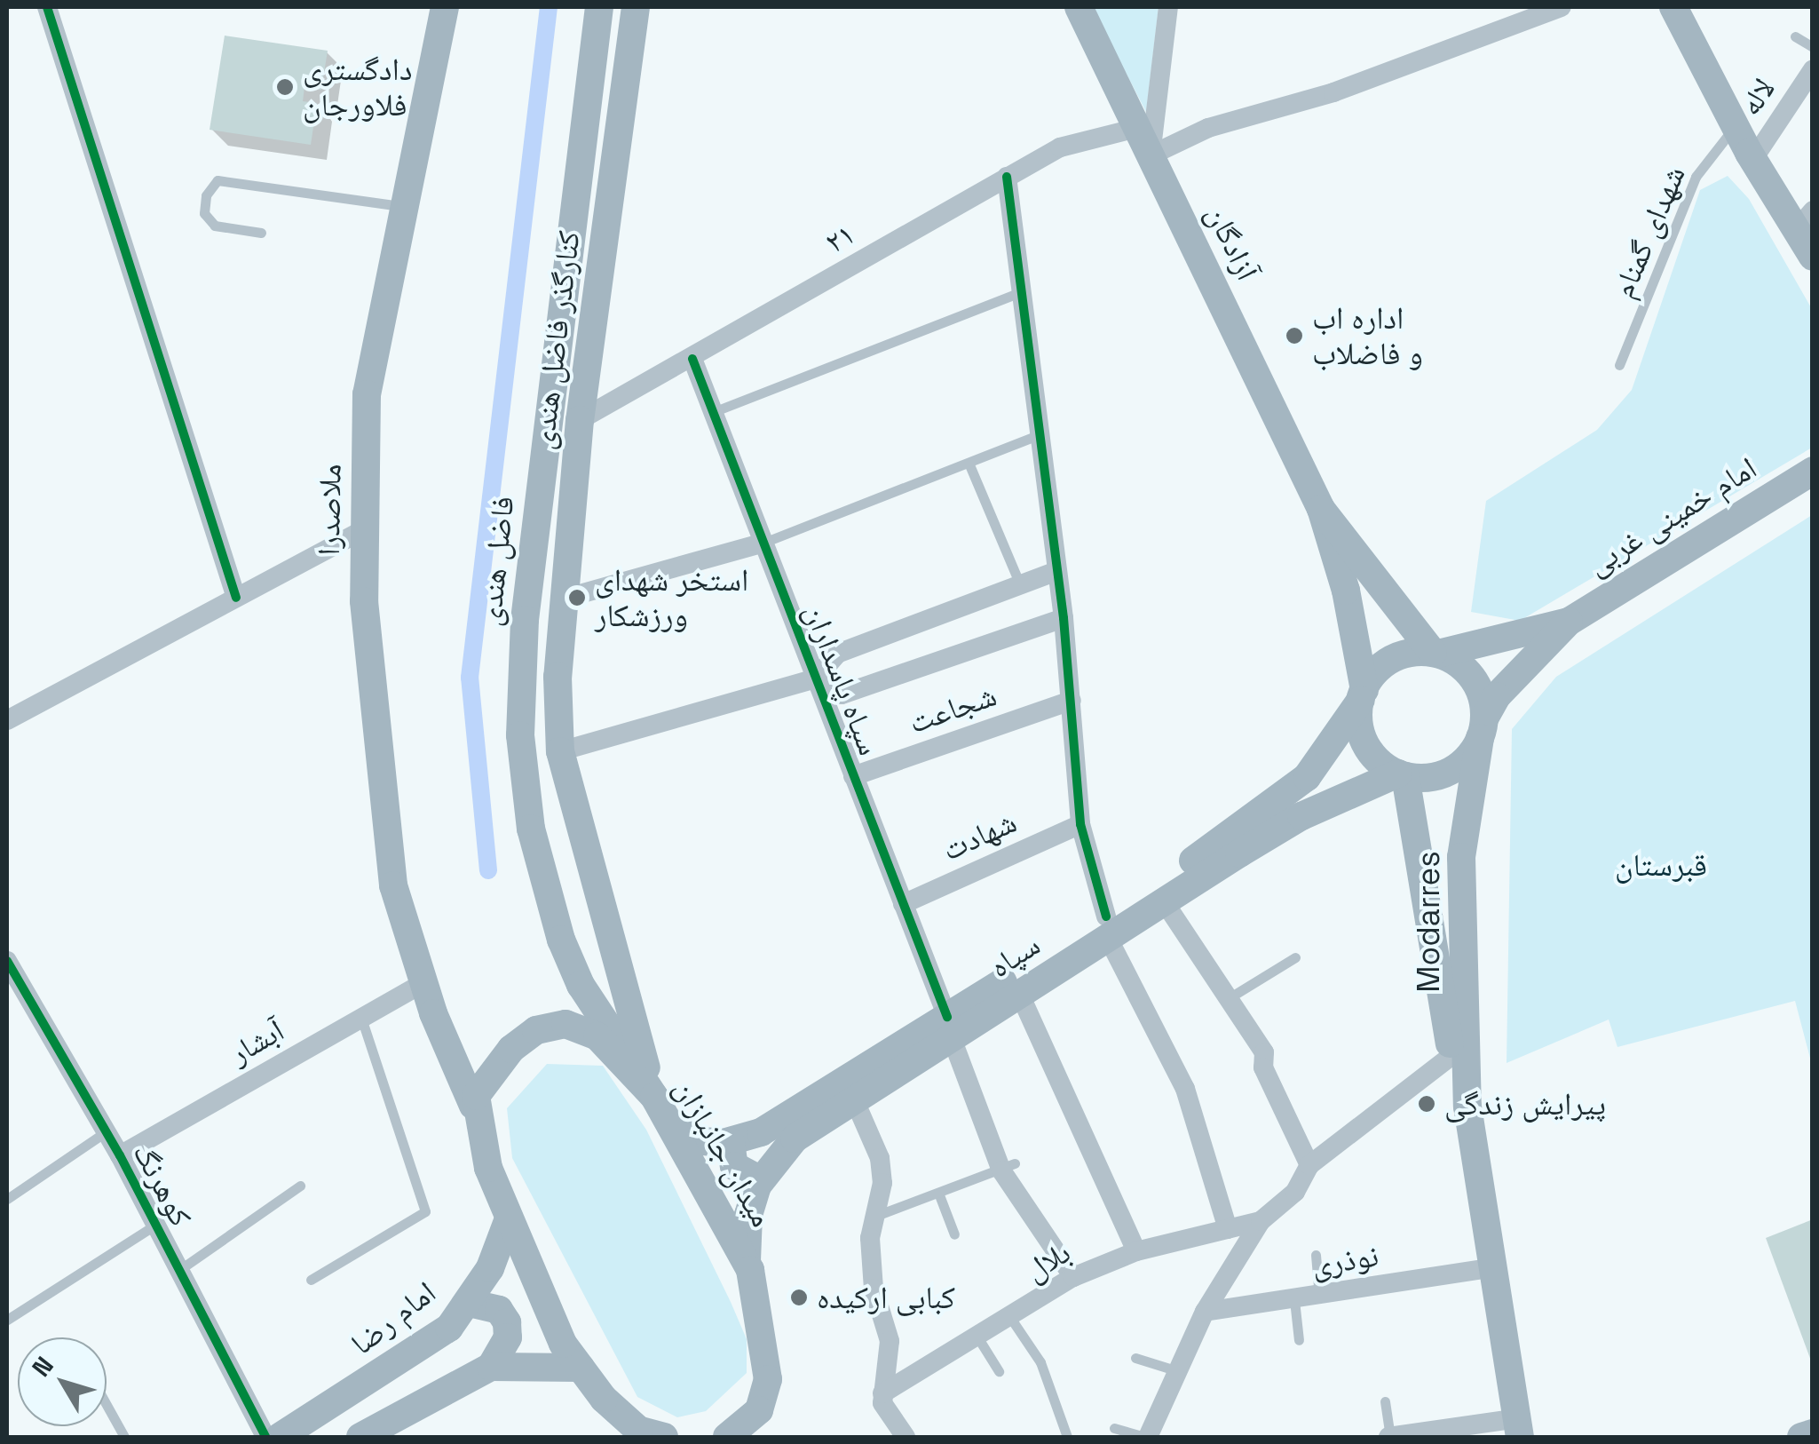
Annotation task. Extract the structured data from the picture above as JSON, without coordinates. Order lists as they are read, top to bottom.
{
  "streets": {
    "main road": [
      "آزادگان",
      "کنارگذر فاضل هندی",
      "ملاصدرا",
      "امام خمینی غربی",
      "فاضل هندی",
      "Modarres",
      "سپاه",
      "میدان جانبازان",
      "امام رضا"
    ],
    "street": [
      "لاله",
      "۲۱",
      "سپاه پاسداران",
      "شجاعت",
      "شهادت",
      "آبشار",
      "کوهرنگ",
      "نوذری",
      "بلال"
    ],
    "lane": ["شهدای گمنام"]
  },
  "crossings": [
    ["۲۱", "آزادگان"],
    ["۲۱", "کنارگذر فاضل هندی"],
    ["۲۱", "سپاه پاسداران"],
    ["کنارگذر فاضل هندی", "فاضل هندی"],
    ["کنارگذر فاضل هندی", "میدان جانبازان"],
    ["ملاصدرا", "آبشار"],
    ["ملاصدرا", "میدان جانبازان"],
    ["امام خمینی غربی", "Modarres"],
    ["امام خمینی غربی", "سپاه"],
    ["فاضل هندی", "میدان جانبازان"],
    ["سپاه پاسداران", "شجاعت"],
    ["سپاه پاسداران", "شهادت"],
    ["سپاه پاسداران", "سپاه"],
    ["سپاه پاسداران", "بلال"],
    ["Modarres", "سپاه"],
    ["Modarres", "نوذری"],
    ["Modarres", "بلال"],
    ["سپاه", "میدان جانبازان"],
    ["آبشار", "کوهرنگ"],
    ["نوذری", "بلال"]
  ],
  "parks": ["قبرستان"],
  "places": [
    "دادگستری فلاورجان",
    "اداره اب و فاضلاب",
    "استخر شهدای ورزشکار",
    "پیرایش زندگی",
    "کبابی ارکیده"
  ],
  "north": "top left"
}
